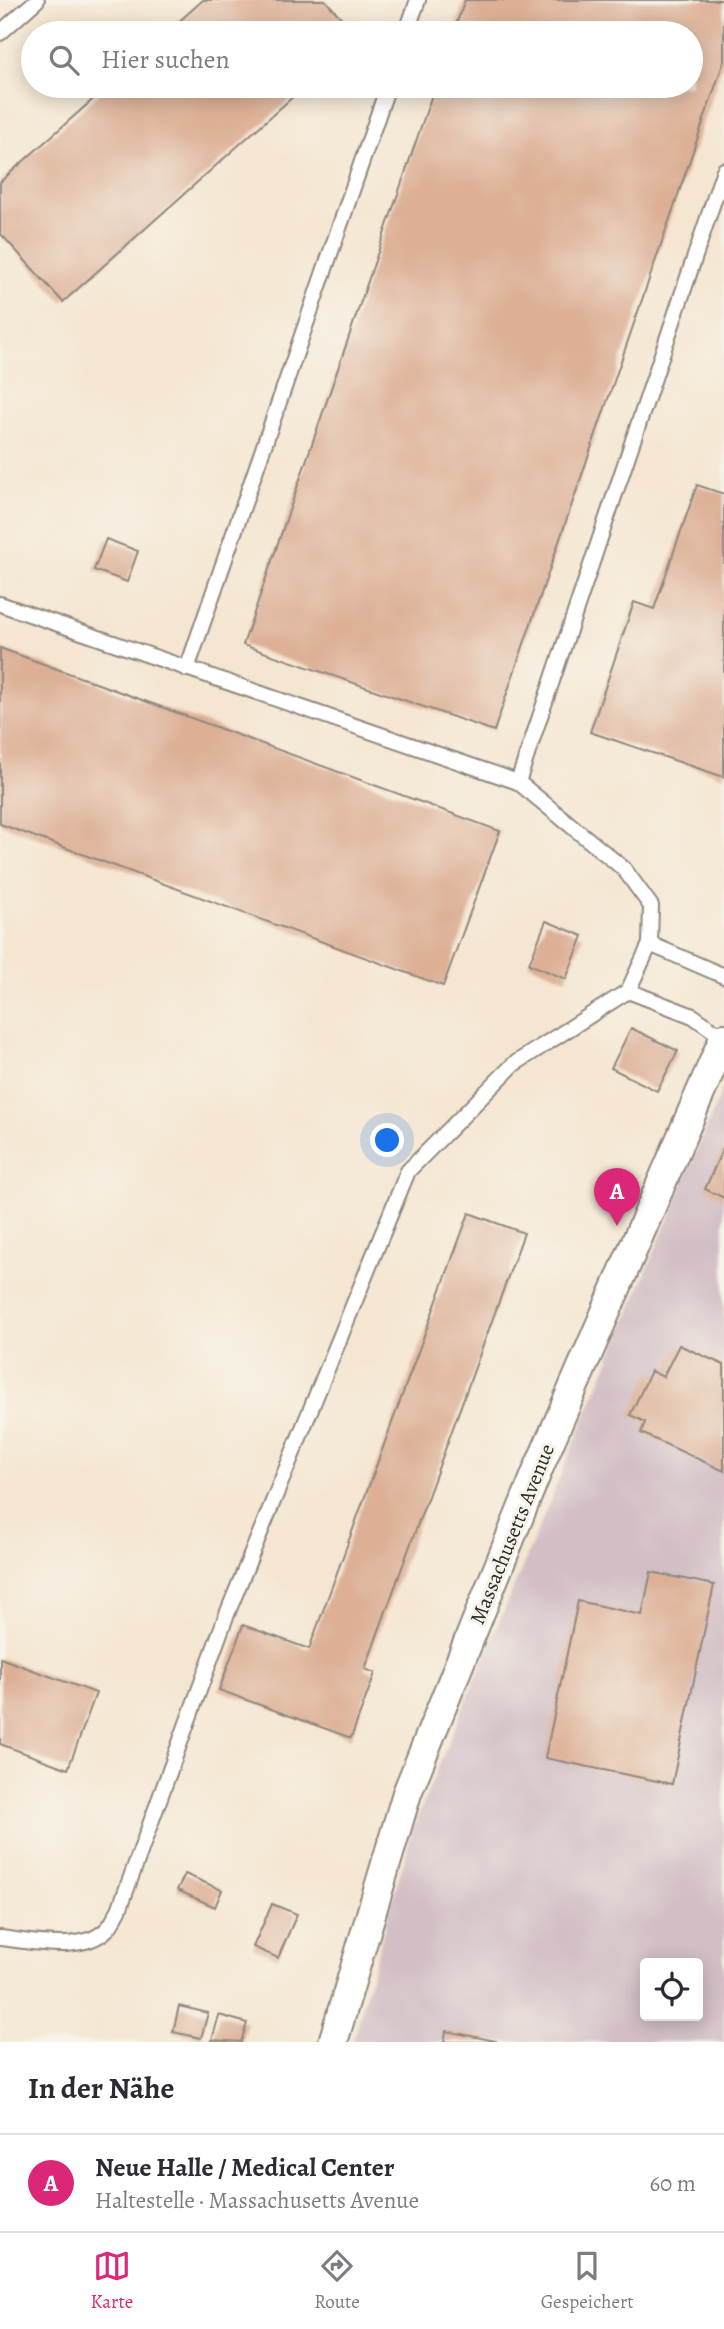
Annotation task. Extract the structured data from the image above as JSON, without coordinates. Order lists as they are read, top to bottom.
{
  "streets": {
    "street": ["Massachusetts Avenue"]
  },
  "page": {
    "search": "Hier suchen",
    "pins": "A",
    "heading": "In der Nähe",
    "list": [
      {
        "mark": "A",
        "name": "Neue Halle / Medical Center",
        "note": "Haltestelle · Massachusetts Avenue",
        "value": "60 m"
      }
    ],
    "nav": ["Karte", "Route", "Gespeichert"]
  }
}
